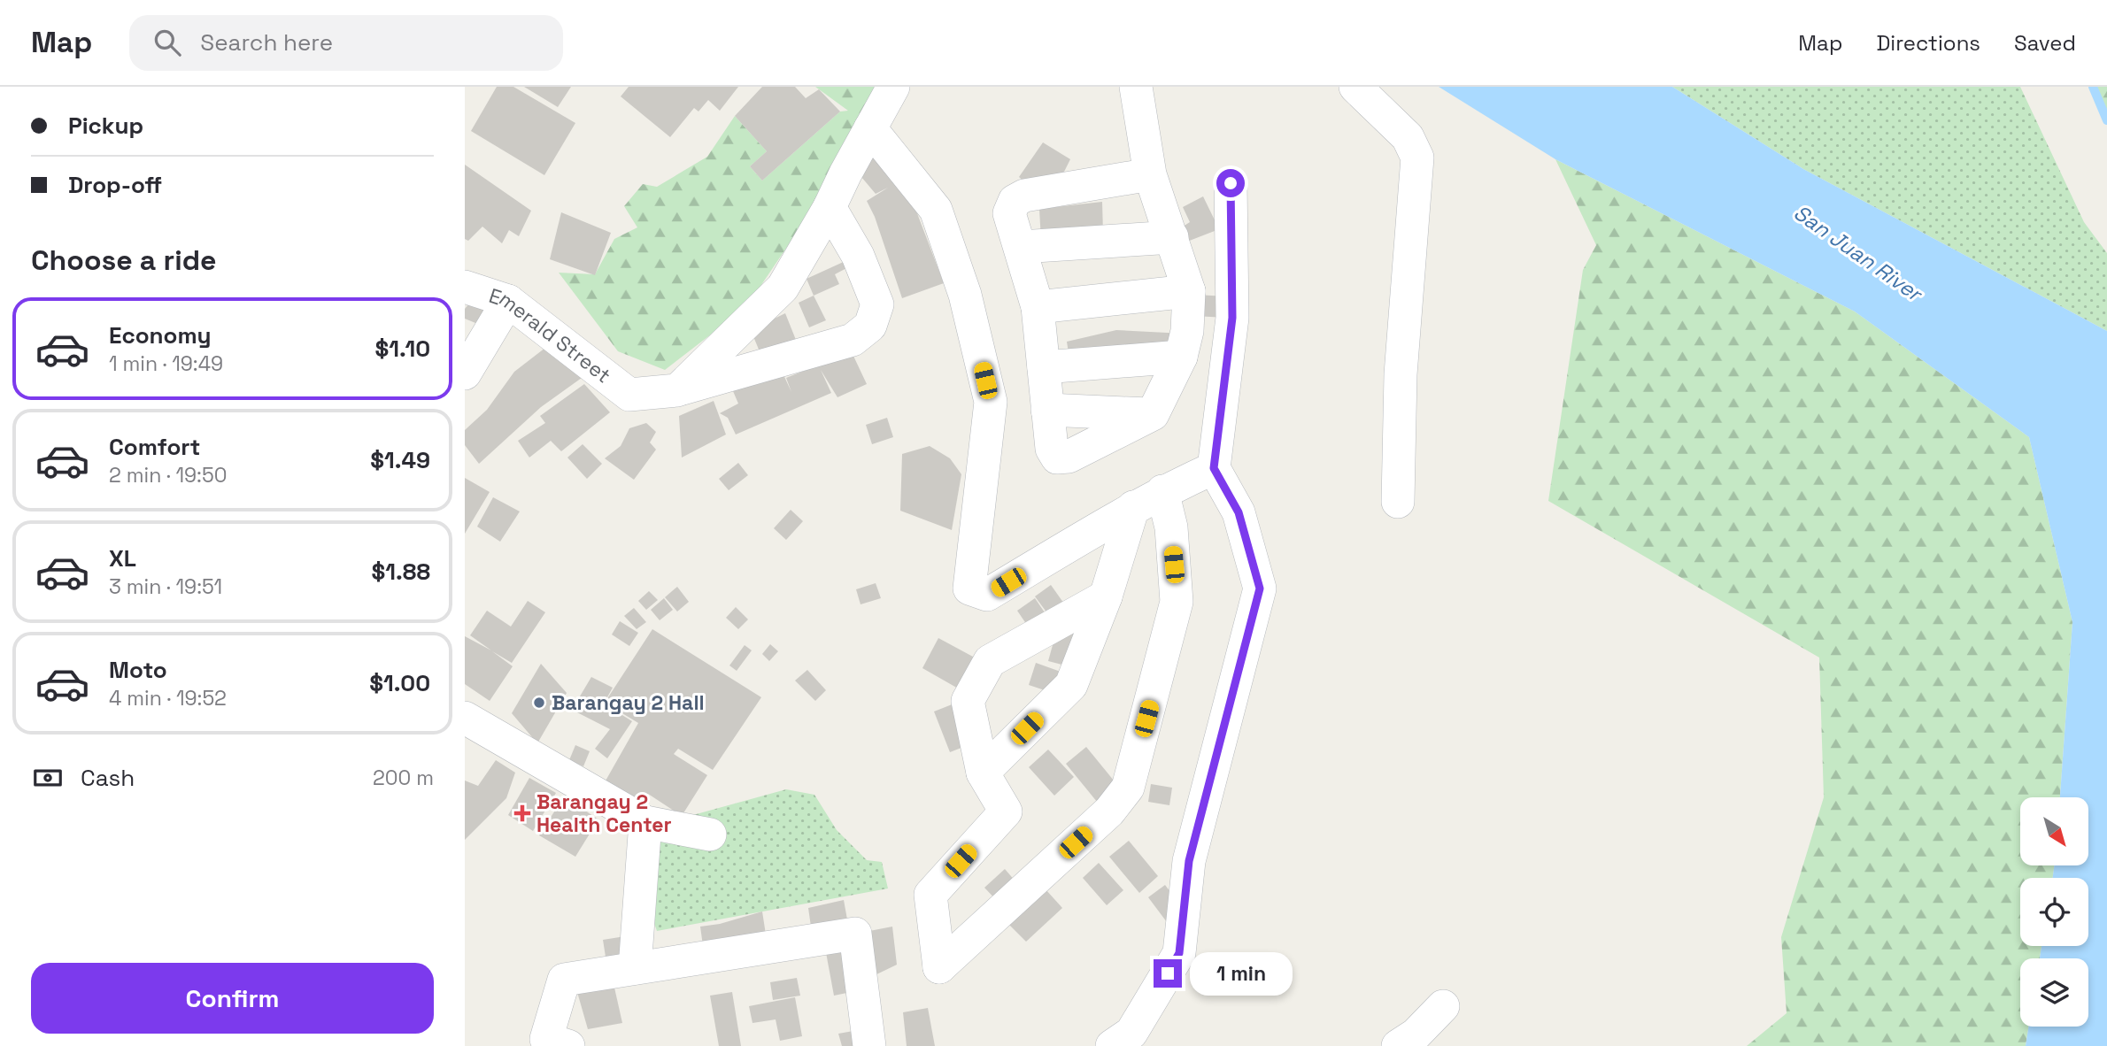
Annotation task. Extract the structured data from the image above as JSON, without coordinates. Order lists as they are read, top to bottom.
{
  "streets": {
    "street": ["Emerald Street"]
  },
  "water": ["San Juan River"],
  "places": {
    "other": ["Barangay 2 Hall"],
    "health": ["Barangay 2 Health Center"]
  },
  "north": "bottom right",
  "page": {
    "header": "Map",
    "search": "Search here",
    "nav": ["Map", "Directions", "Saved"],
    "banner": ["Pickup", "Drop-off"],
    "heading": "Choose a ride",
    "list": [
      {
        "name": "Economy",
        "note": "1 min · 19:49",
        "value": "$1.10"
      },
      {
        "name": "Comfort",
        "note": "2 min · 19:50",
        "value": "$1.49"
      },
      {
        "name": "XL",
        "note": "3 min · 19:51",
        "value": "$1.88"
      },
      {
        "name": "Moto",
        "note": "4 min · 19:52",
        "value": "$1.00"
      }
    ],
    "pay": ["Cash", "200 m"],
    "buttons": "Confirm",
    "bubble": "1 min"
  }
}
